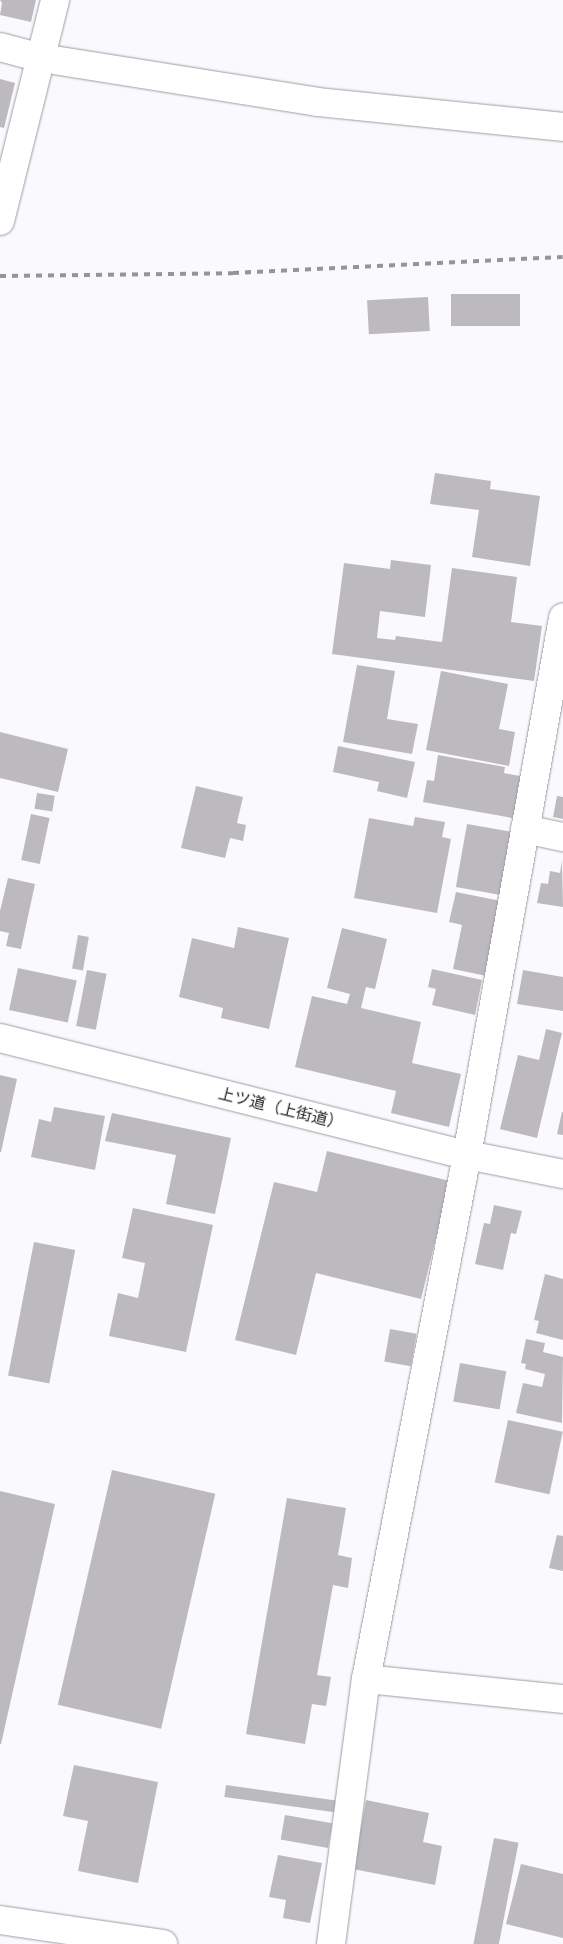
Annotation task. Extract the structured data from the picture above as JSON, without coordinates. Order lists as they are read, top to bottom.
{
  "streets": {
    "main road": ["上ツ道（上街道）"]
  }
}
